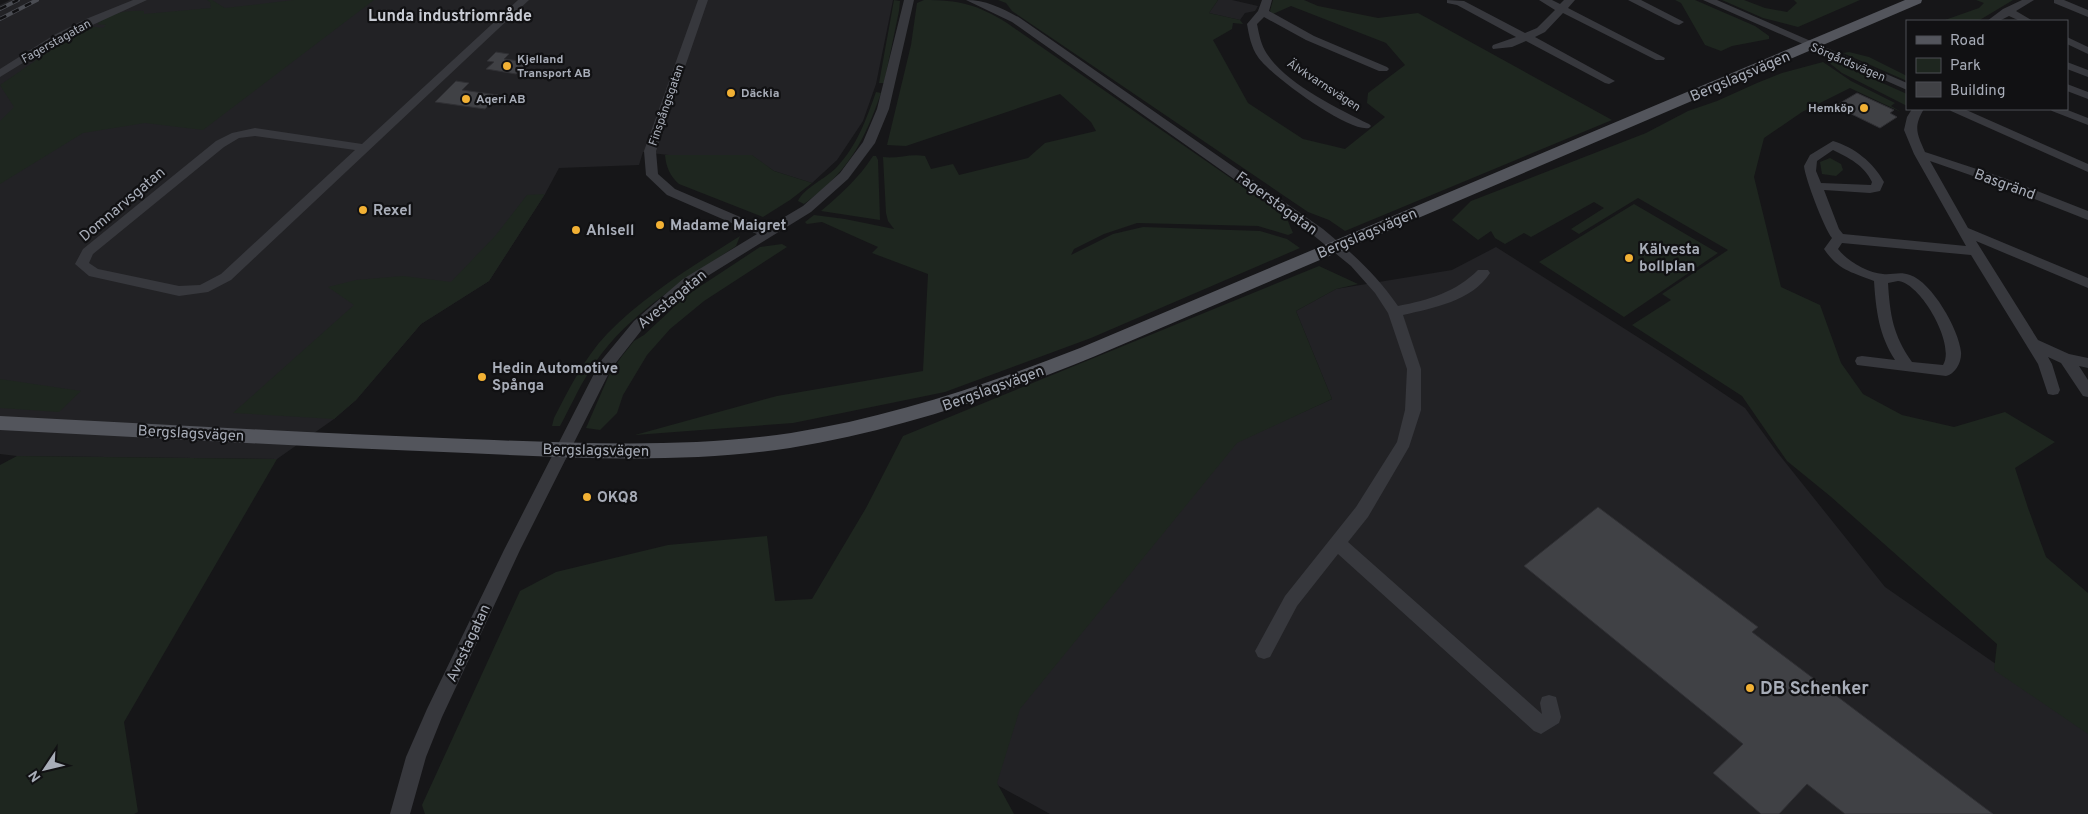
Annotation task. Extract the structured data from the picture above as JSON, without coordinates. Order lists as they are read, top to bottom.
{
  "streets": {
    "main road": ["Bergslagsvägen"],
    "street": [
      "Fagerstagatan",
      "Sörgårdsvägen",
      "Älvkvarnsvägen",
      "Finspångsgatan",
      "Basgränd",
      "Domnarvsgatan",
      "Avestagatan"
    ]
  },
  "crossings": [
    ["Fagerstagatan", "Bergslagsvägen"],
    ["Sörgårdsvägen", "Bergslagsvägen"],
    ["Bergslagsvägen", "Avestagatan"],
    ["Finspångsgatan", "Avestagatan"]
  ],
  "districts": ["Lunda industriområde"],
  "places": [
    "Kjelland Transport AB",
    "Däckia",
    "Aqeri AB",
    "Hemköp",
    "Rexel",
    "Madame Maigret",
    "Ahlsell",
    "Kälvesta bollplan",
    "Hedin Automotive Spånga",
    "OKQ8",
    "DB Schenker"
  ],
  "legend": ["Road", "Park", "Building"],
  "north": "bottom left"
}
